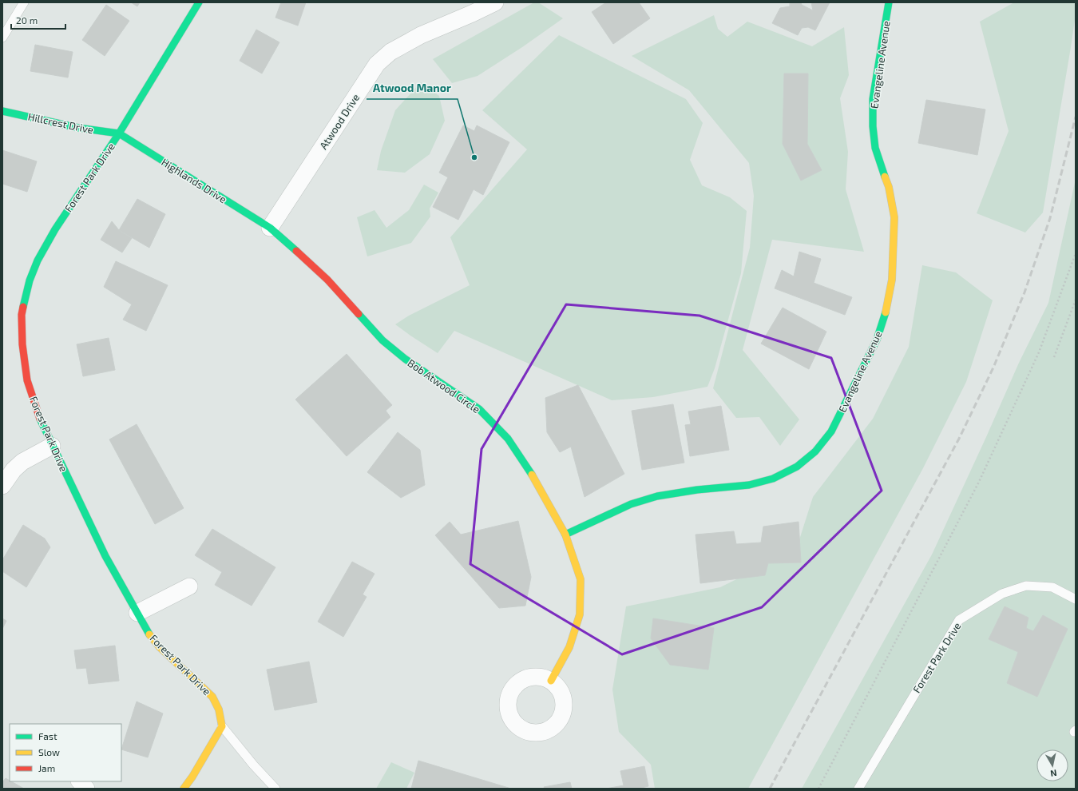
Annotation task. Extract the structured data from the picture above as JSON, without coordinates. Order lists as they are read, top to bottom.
{
  "streets": {
    "street": [
      "Evangeline Avenue",
      "Atwood Drive",
      "Hillcrest Drive",
      "Forest Park Drive",
      "Highlands Drive",
      "Bob Atwood Circle"
    ]
  },
  "crossings": [
    ["Evangeline Avenue", "Bob Atwood Circle"],
    ["Atwood Drive", "Highlands Drive"],
    ["Atwood Drive", "Bob Atwood Circle"],
    ["Hillcrest Drive", "Forest Park Drive"],
    ["Hillcrest Drive", "Highlands Drive"],
    ["Forest Park Drive", "Highlands Drive"],
    ["Highlands Drive", "Bob Atwood Circle"]
  ],
  "places": ["Atwood Manor"],
  "legend": ["Fast", "Slow", "Jam"],
  "scale_bar": "20 m",
  "north": "bottom"
}
